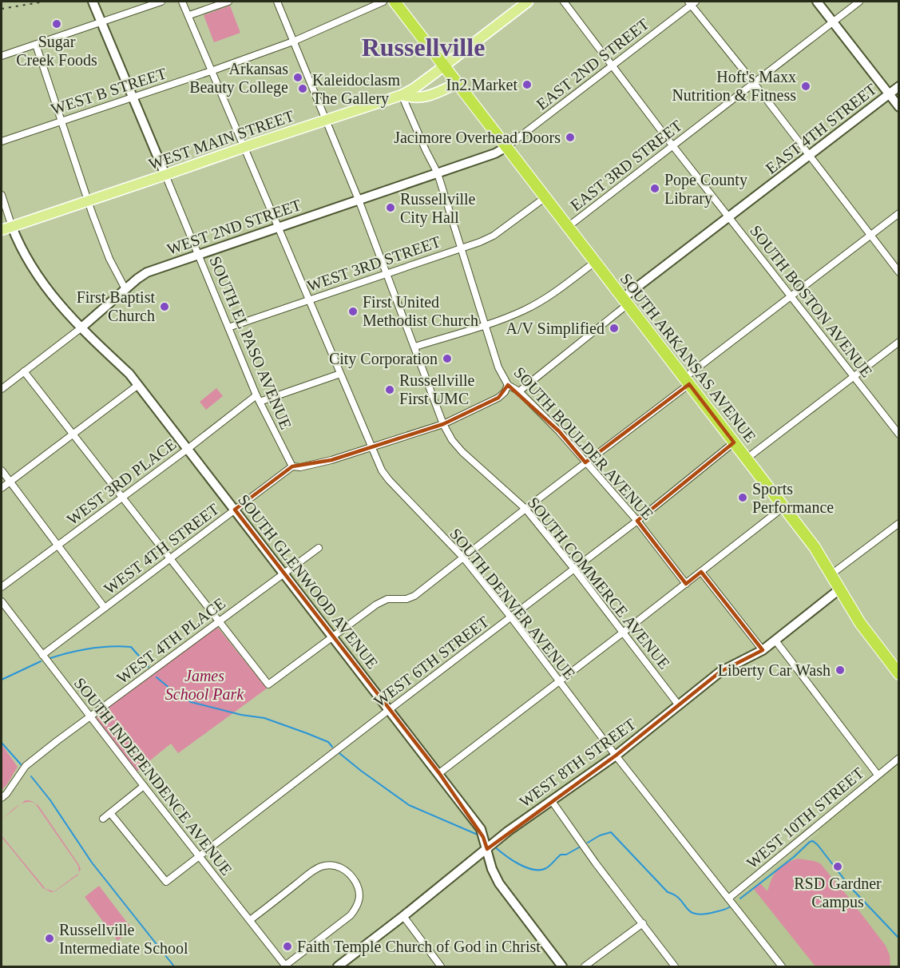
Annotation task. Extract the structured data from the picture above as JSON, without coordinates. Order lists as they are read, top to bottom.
{
  "streets": {
    "highway": ["SOUTH ARKANSAS AVENUE"],
    "main road": ["WEST MAIN STREET"],
    "street": [
      "EAST 2ND STREET",
      "WEST B STREET",
      "EAST 4TH STREET",
      "EAST 3RD STREET",
      "WEST 2ND STREET",
      "WEST 3RD STREET",
      "SOUTH BOSTON AVENUE",
      "SOUTH EL PASO AVENUE",
      "SOUTH BOULDER AVENUE",
      "WEST 3RD PLACE",
      "WEST 4TH STREET",
      "SOUTH GLENWOOD AVENUE",
      "SOUTH COMMERCE AVENUE",
      "SOUTH DENVER AVENUE",
      "WEST 4TH PLACE",
      "WEST 6TH STREET",
      "WEST 8TH STREET",
      "SOUTH INDEPENDENCE AVENUE",
      "WEST 10TH STREET"
    ]
  },
  "crossings": [
    ["EAST 2ND STREET", "WEST 2ND STREET"],
    ["EAST 2ND STREET", "SOUTH BOSTON AVENUE"],
    ["EAST 2ND STREET", "SOUTH ARKANSAS AVENUE"],
    ["WEST B STREET", "SOUTH COMMERCE AVENUE"],
    ["WEST B STREET", "SOUTH DENVER AVENUE"],
    ["EAST 4TH STREET", "SOUTH BOSTON AVENUE"],
    ["EAST 4TH STREET", "SOUTH ARKANSAS AVENUE"],
    ["WEST MAIN STREET", "SOUTH EL PASO AVENUE"],
    ["WEST MAIN STREET", "SOUTH ARKANSAS AVENUE"],
    ["WEST MAIN STREET", "SOUTH BOULDER AVENUE"],
    ["WEST MAIN STREET", "SOUTH GLENWOOD AVENUE"],
    ["WEST MAIN STREET", "SOUTH COMMERCE AVENUE"],
    ["WEST MAIN STREET", "SOUTH DENVER AVENUE"],
    ["EAST 3RD STREET", "SOUTH BOSTON AVENUE"],
    ["EAST 3RD STREET", "SOUTH ARKANSAS AVENUE"],
    ["WEST 2ND STREET", "SOUTH EL PASO AVENUE"],
    ["WEST 2ND STREET", "SOUTH ARKANSAS AVENUE"],
    ["WEST 2ND STREET", "SOUTH BOULDER AVENUE"],
    ["WEST 2ND STREET", "SOUTH GLENWOOD AVENUE"],
    ["WEST 2ND STREET", "SOUTH COMMERCE AVENUE"],
    ["WEST 2ND STREET", "SOUTH DENVER AVENUE"],
    ["WEST 3RD STREET", "SOUTH EL PASO AVENUE"],
    ["WEST 3RD STREET", "SOUTH ARKANSAS AVENUE"],
    ["WEST 3RD STREET", "SOUTH BOULDER AVENUE"],
    ["WEST 3RD STREET", "SOUTH COMMERCE AVENUE"],
    ["WEST 3RD STREET", "SOUTH DENVER AVENUE"],
    ["SOUTH EL PASO AVENUE", "WEST 3RD PLACE"],
    ["SOUTH EL PASO AVENUE", "WEST 4TH STREET"],
    ["SOUTH ARKANSAS AVENUE", "WEST 6TH STREET"],
    ["SOUTH ARKANSAS AVENUE", "WEST 8TH STREET"],
    ["SOUTH BOULDER AVENUE", "WEST 6TH STREET"],
    ["WEST 3RD PLACE", "SOUTH GLENWOOD AVENUE"],
    ["WEST 4TH STREET", "SOUTH GLENWOOD AVENUE"],
    ["WEST 4TH STREET", "SOUTH INDEPENDENCE AVENUE"],
    ["SOUTH GLENWOOD AVENUE", "WEST 4TH PLACE"],
    ["SOUTH GLENWOOD AVENUE", "WEST 6TH STREET"],
    ["SOUTH GLENWOOD AVENUE", "WEST 8TH STREET"],
    ["SOUTH COMMERCE AVENUE", "WEST 6TH STREET"],
    ["SOUTH COMMERCE AVENUE", "WEST 8TH STREET"],
    ["SOUTH DENVER AVENUE", "WEST 6TH STREET"],
    ["SOUTH DENVER AVENUE", "WEST 8TH STREET"],
    ["SOUTH DENVER AVENUE", "WEST 10TH STREET"],
    ["WEST 4TH PLACE", "SOUTH INDEPENDENCE AVENUE"],
    ["WEST 6TH STREET", "SOUTH INDEPENDENCE AVENUE"]
  ],
  "districts": ["Russellville"],
  "parks": ["James School Park"],
  "places": [
    "Sugar Creek Foods",
    "Arkansas Beauty College",
    "In2.Market",
    "Hoft's Maxx Nutrition & Fitness",
    "Kaleidoclasm The Gallery",
    "Jacimore Overhead Doors",
    "Pope County Library",
    "Russellville City Hall",
    "First Baptist Church",
    "First United Methodist Church",
    "A/V Simplified",
    "City Corporation",
    "Russellville First UMC",
    "Sports Performance",
    "Liberty Car Wash",
    "RSD Gardner Campus",
    "Russellville Intermediate School",
    "Faith Temple Church of God in Christ"
  ]
}
